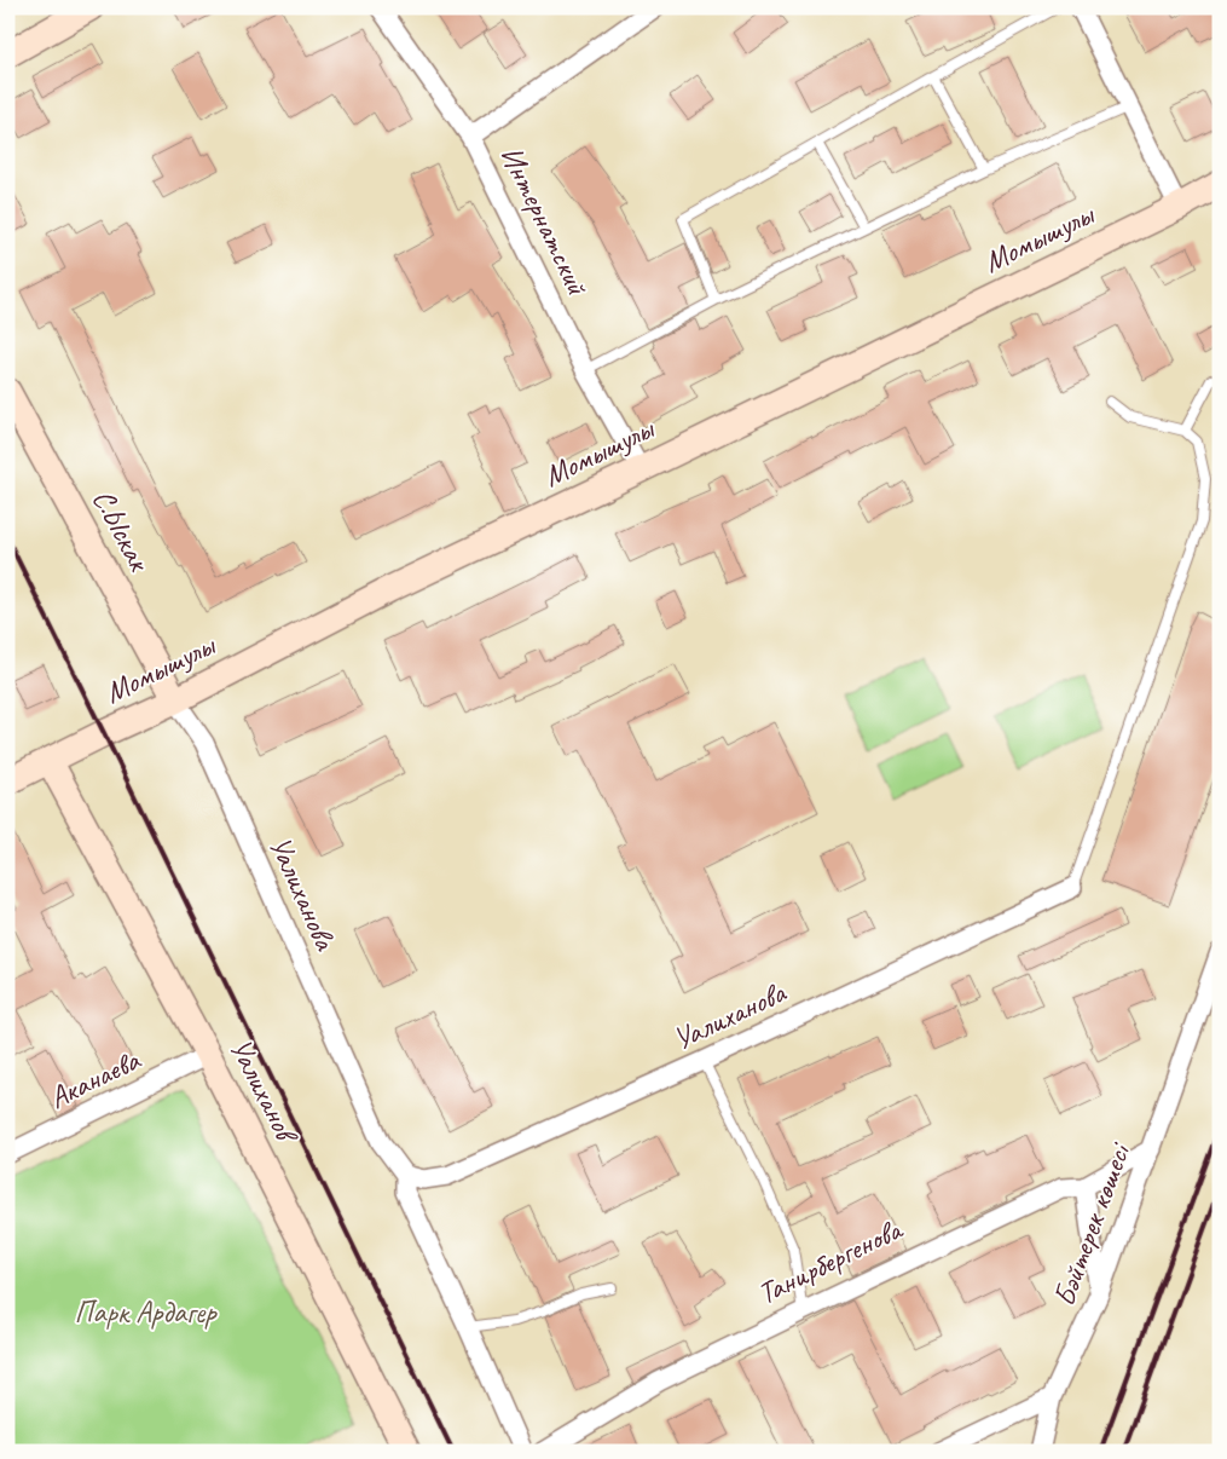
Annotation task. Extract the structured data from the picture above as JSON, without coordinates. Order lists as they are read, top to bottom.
{
  "streets": {
    "main road": ["Момышулы", "С.Ыскак", "Уалиханов"],
    "street": [
      "Интернатский",
      "Уалиханова",
      "Аканаева",
      "Бәйтерек көшесі",
      "Танирбергенова"
    ]
  },
  "crossings": [
    ["Интернатский", "Момышулы"],
    ["Момышулы", "С.Ыскак"],
    ["Момышулы", "Уалиханова"],
    ["Момышулы", "Уалиханов"],
    ["С.Ыскак", "Уалиханова"],
    ["Аканаева", "Уалиханов"],
    ["Бәйтерек көшесі", "Танирбергенова"]
  ],
  "parks": ["Парк Ардагер"]
}
